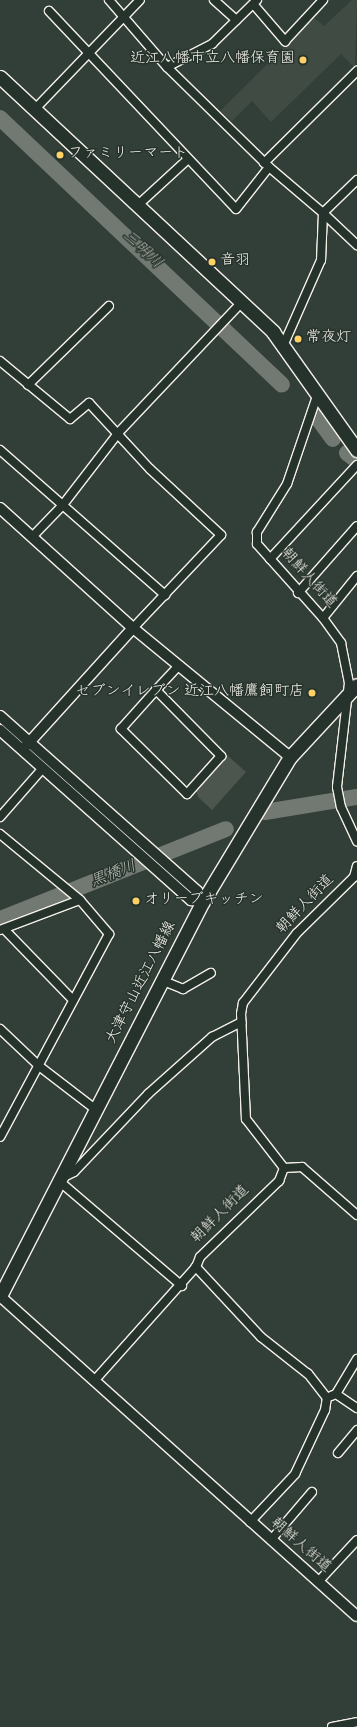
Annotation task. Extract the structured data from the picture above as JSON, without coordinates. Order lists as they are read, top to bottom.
{
  "streets": {
    "main road": ["大津守山近江八幡線"],
    "street": ["朝鮮人街道"]
  },
  "crossings": [
    ["朝鮮人街道", "大津守山近江八幡線"]
  ],
  "water": ["三明川", "黒橋川"],
  "places": [
    "近江八幡市立八幡保育園",
    "ファミリーマート",
    "音羽",
    "常夜灯",
    "セブンイレブン 近江八幡鷹飼町店",
    "オリーブキッチン"
  ]
}
